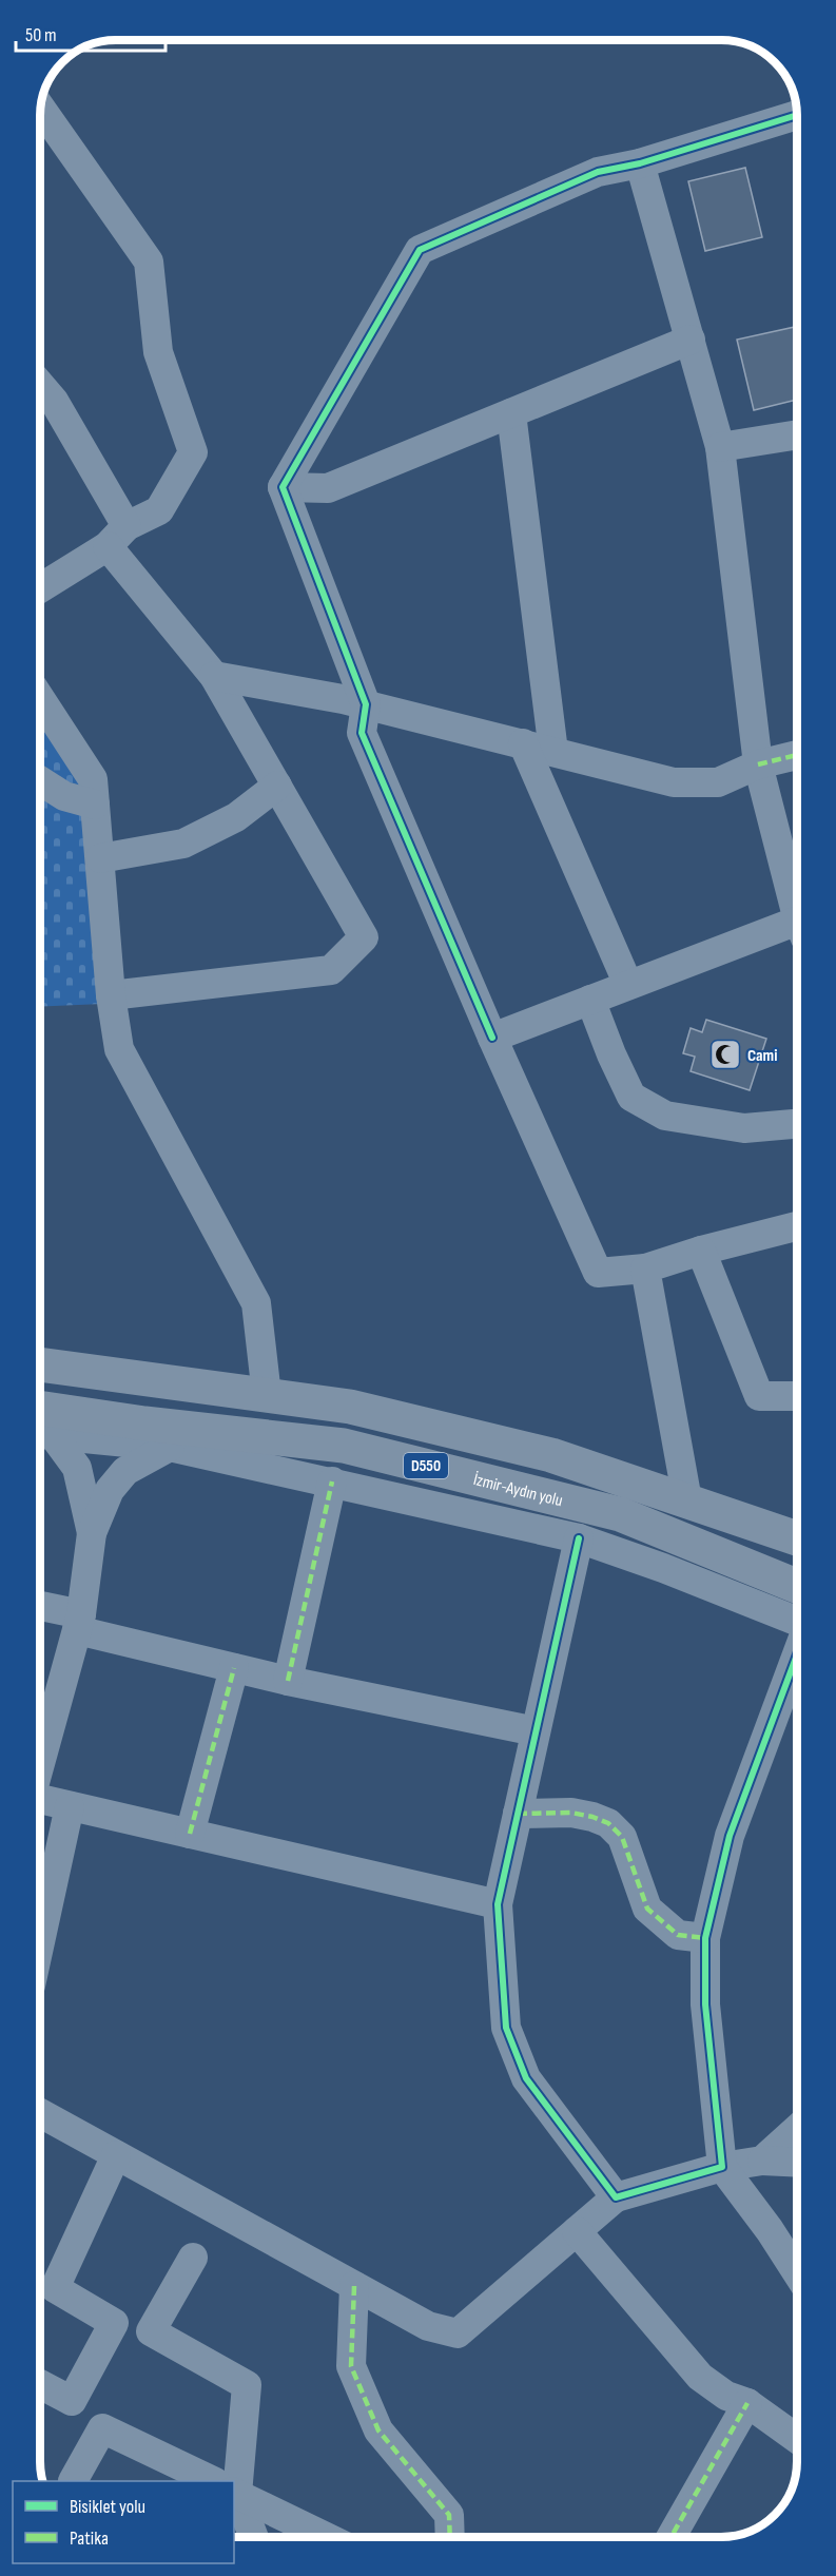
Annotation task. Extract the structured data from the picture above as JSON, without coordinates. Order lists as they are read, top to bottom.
{
  "streets": {
    "highway": ["D550", "İzmir-Aydın yolu"]
  },
  "places": {
    "mosque": ["Cami"]
  },
  "legend": ["Bisiklet yolu", "Patika"],
  "scale_bar": "50 m"
}
